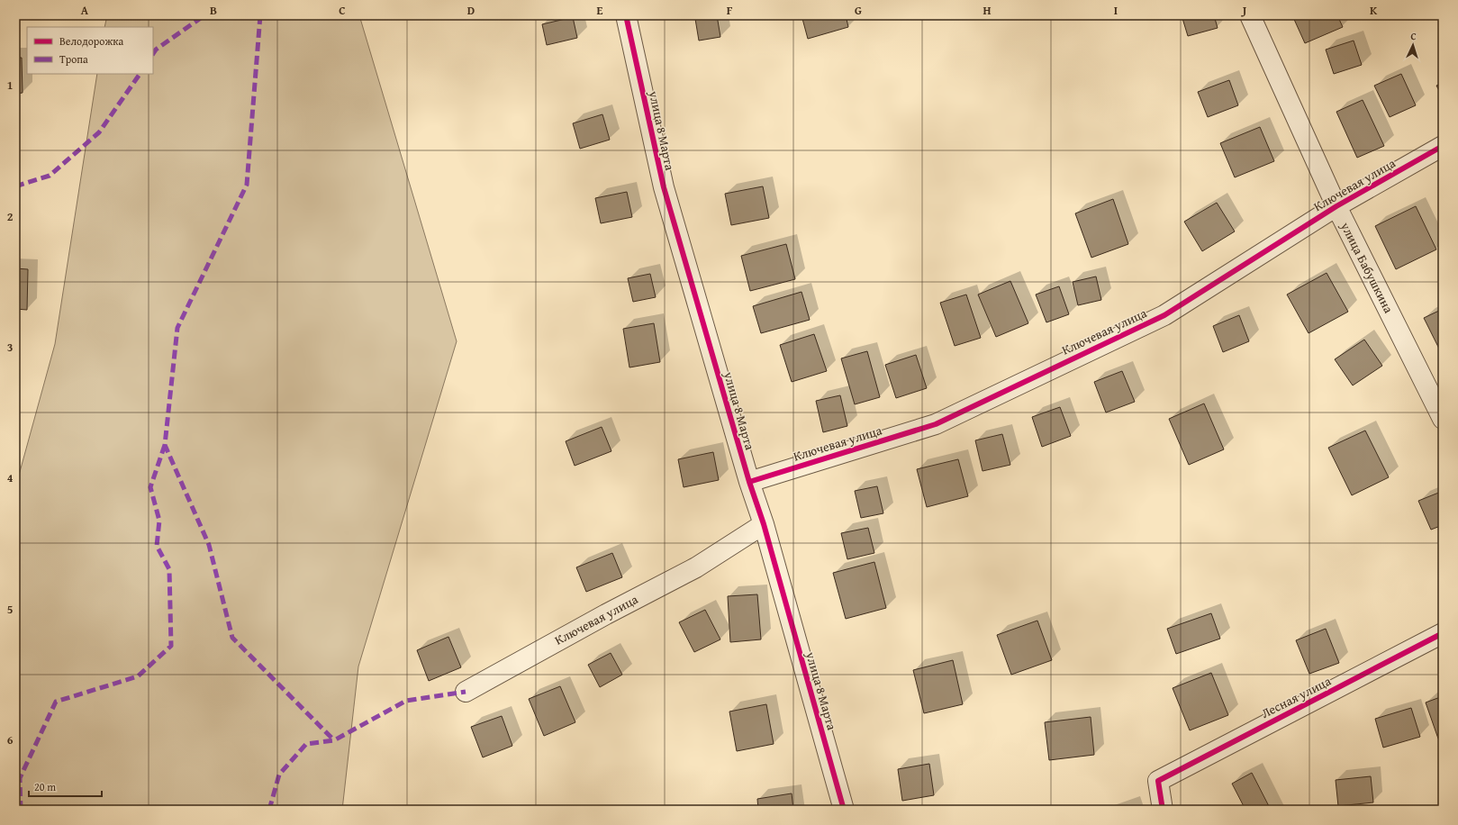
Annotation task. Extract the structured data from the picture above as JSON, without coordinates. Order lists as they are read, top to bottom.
{
  "streets": {
    "street": [
      "улица 8 Марта",
      "Ключевая улица",
      "улица Бабушкина",
      "Лесная улица"
    ]
  },
  "crossings": [
    ["улица 8 Марта", "Ключевая улица"],
    ["Ключевая улица", "улица Бабушкина"]
  ],
  "legend": ["Велодорожка", "Тропа"],
  "scale_bar": "20 m",
  "north": "top",
  "grid": {
    "columns": [
      "A",
      "B",
      "C",
      "D",
      "E",
      "F",
      "G",
      "H",
      "I",
      "J",
      "K"
    ],
    "rows": [
      "1",
      "2",
      "3",
      "4",
      "5",
      "6"
    ]
  }
}
